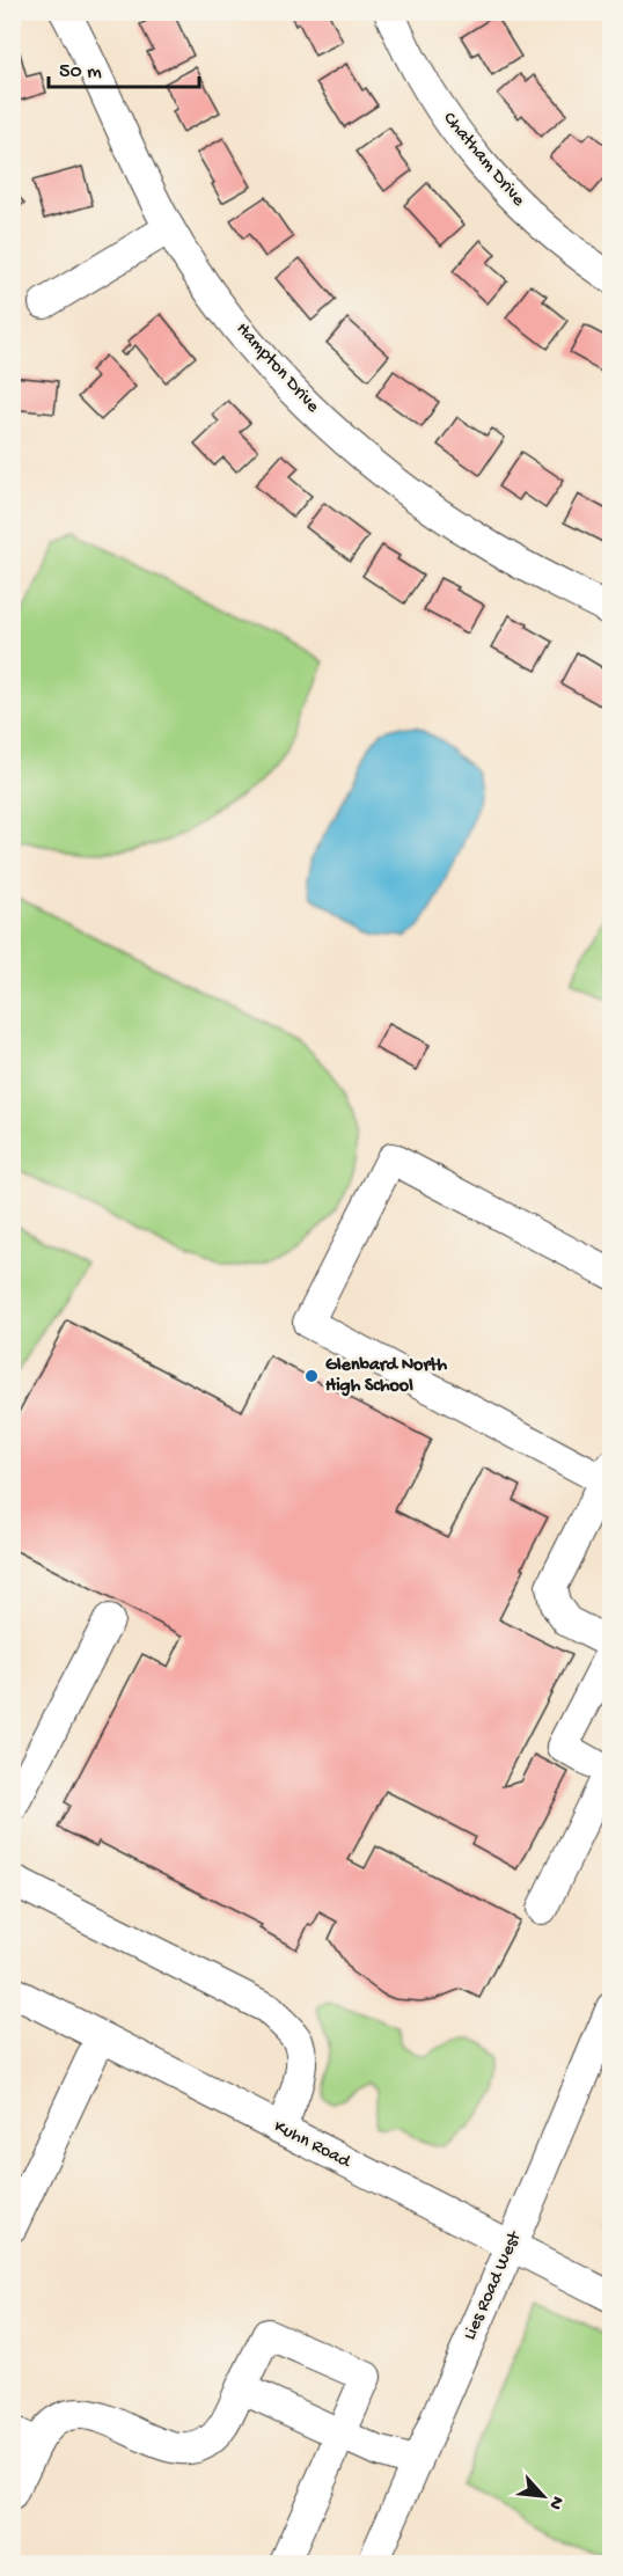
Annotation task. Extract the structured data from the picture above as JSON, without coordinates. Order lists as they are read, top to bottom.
{
  "streets": {
    "street": [
      "Chatham Drive",
      "Hampton Drive",
      "Kuhn Road",
      "Lies Road West"
    ]
  },
  "crossings": [
    ["Kuhn Road", "Lies Road West"]
  ],
  "places": ["Glenbard North High School"],
  "scale_bar": "50 m",
  "north": "bottom right"
}
